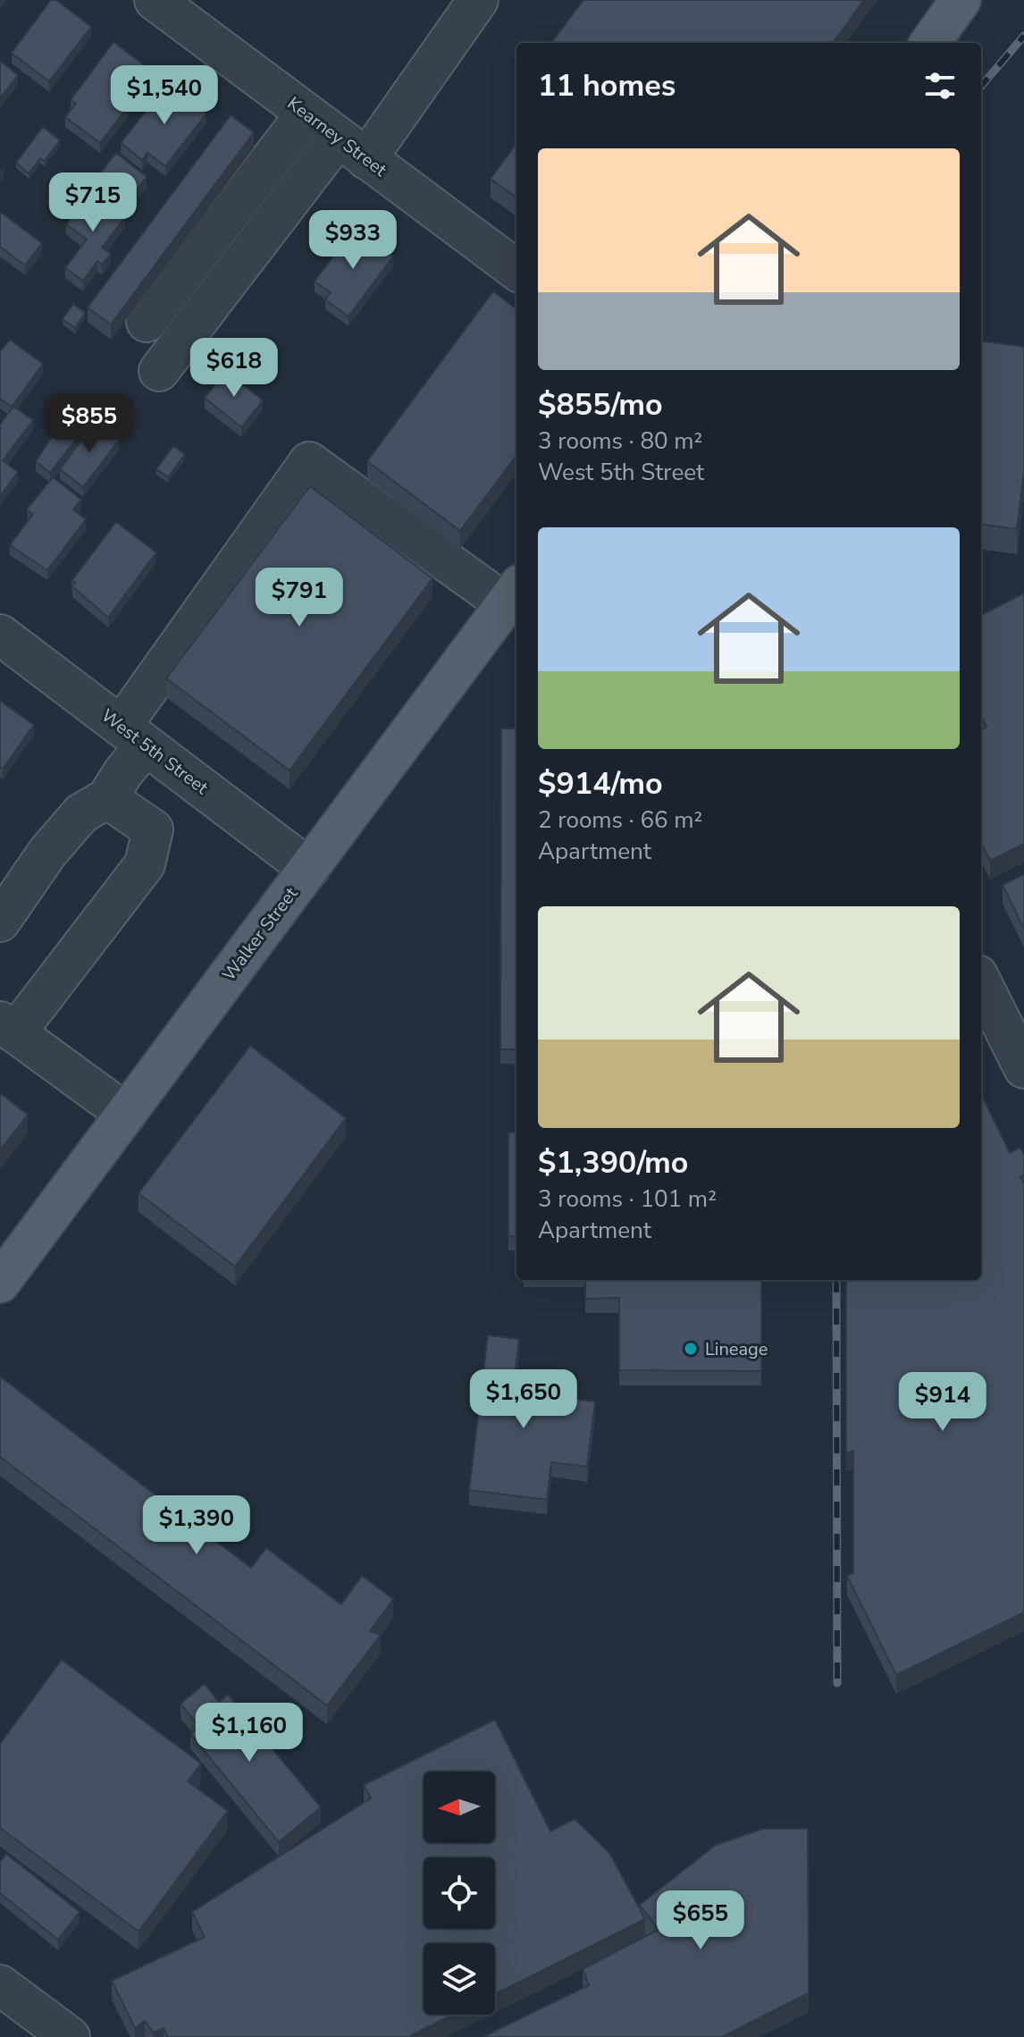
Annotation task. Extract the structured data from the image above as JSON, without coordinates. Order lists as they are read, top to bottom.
{
  "streets": {
    "main road": ["Walker Street"],
    "street": ["Kearney Street", "West 5th Street"]
  },
  "crossings": [
    ["West 5th Street", "Walker Street"]
  ],
  "places": ["Lineage"],
  "north": "left",
  "page": {
    "heading": "11 homes",
    "price": [
      "$1,540",
      "$715",
      "$933",
      "$618",
      "$855",
      "$791",
      "$1,650",
      "$914",
      "$1,390",
      "$1,160",
      "$655"
    ],
    "list": [
      {
        "name": "$855/mo",
        "note": "3 rooms · 80 m² · West 5th Street"
      },
      {
        "name": "$914/mo",
        "note": "2 rooms · 66 m² · Apartment"
      },
      {
        "name": "$1,390/mo",
        "note": "3 rooms · 101 m² · Apartment"
      }
    ]
  }
}
